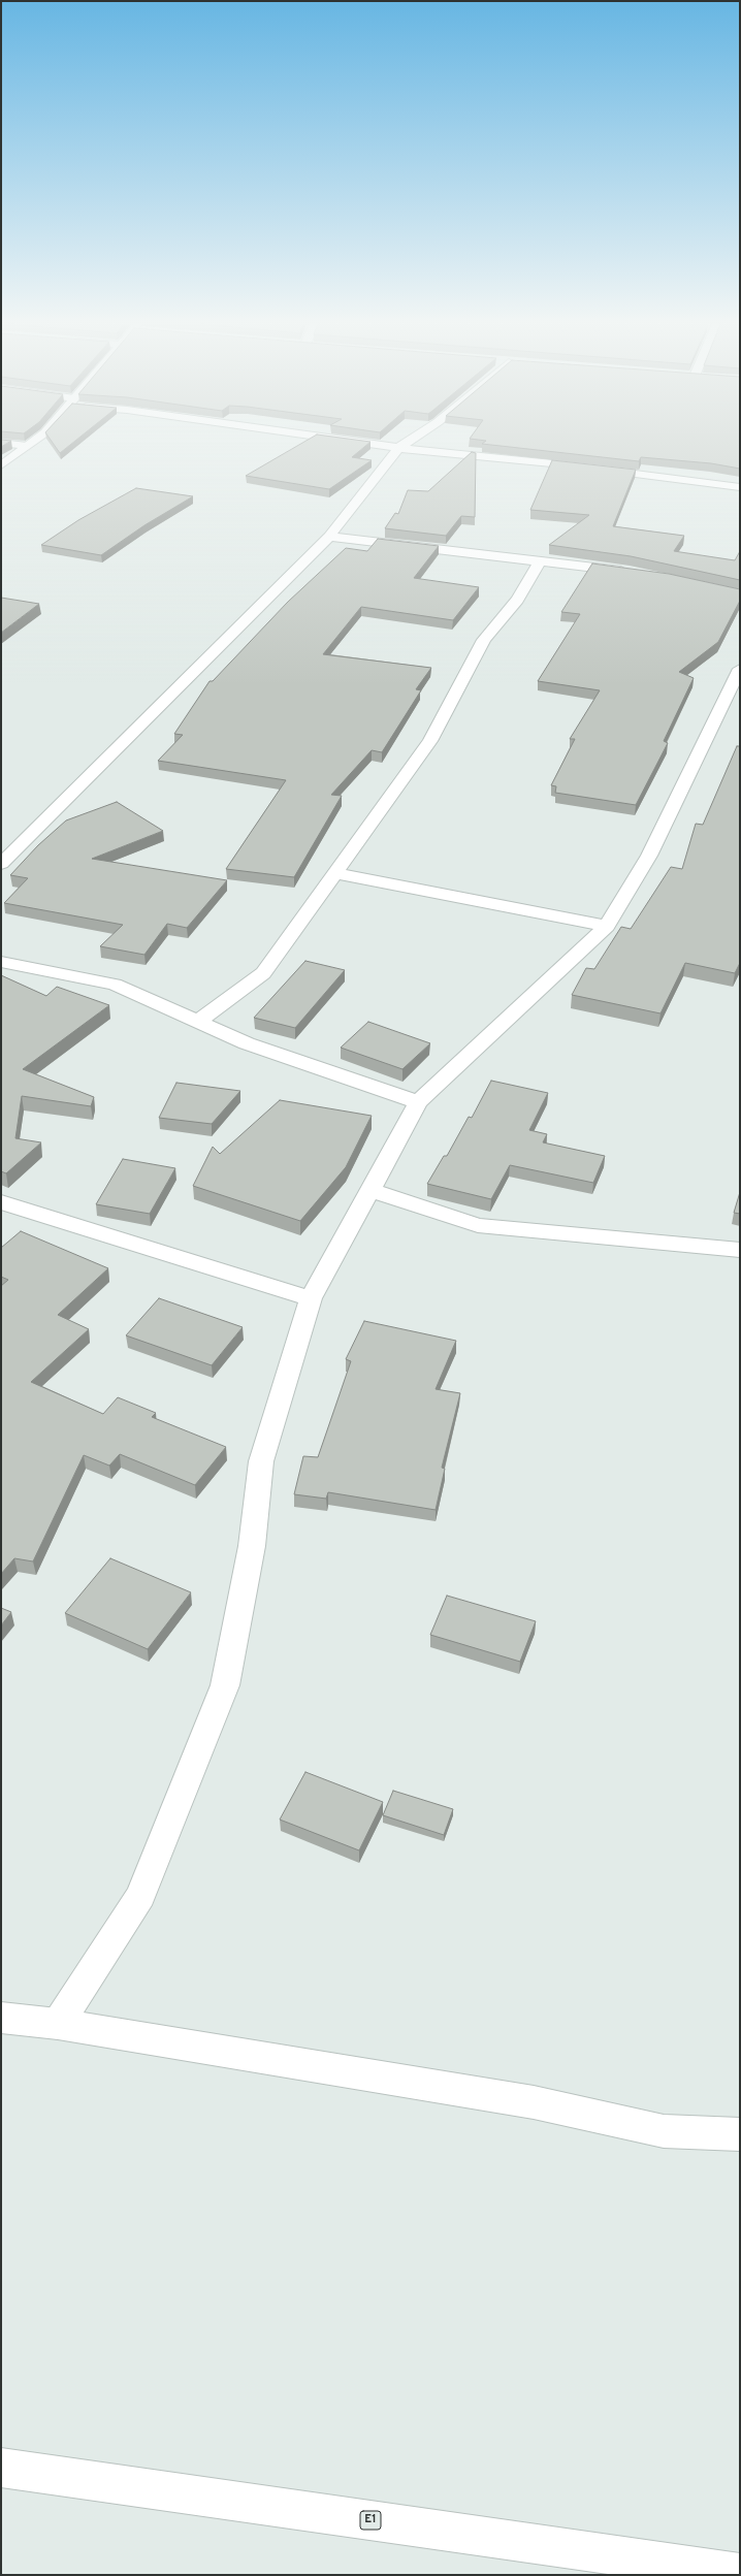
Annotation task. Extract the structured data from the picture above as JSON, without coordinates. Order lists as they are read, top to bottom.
{
  "streets": {
    "main road": ["E1"]
  }
}
